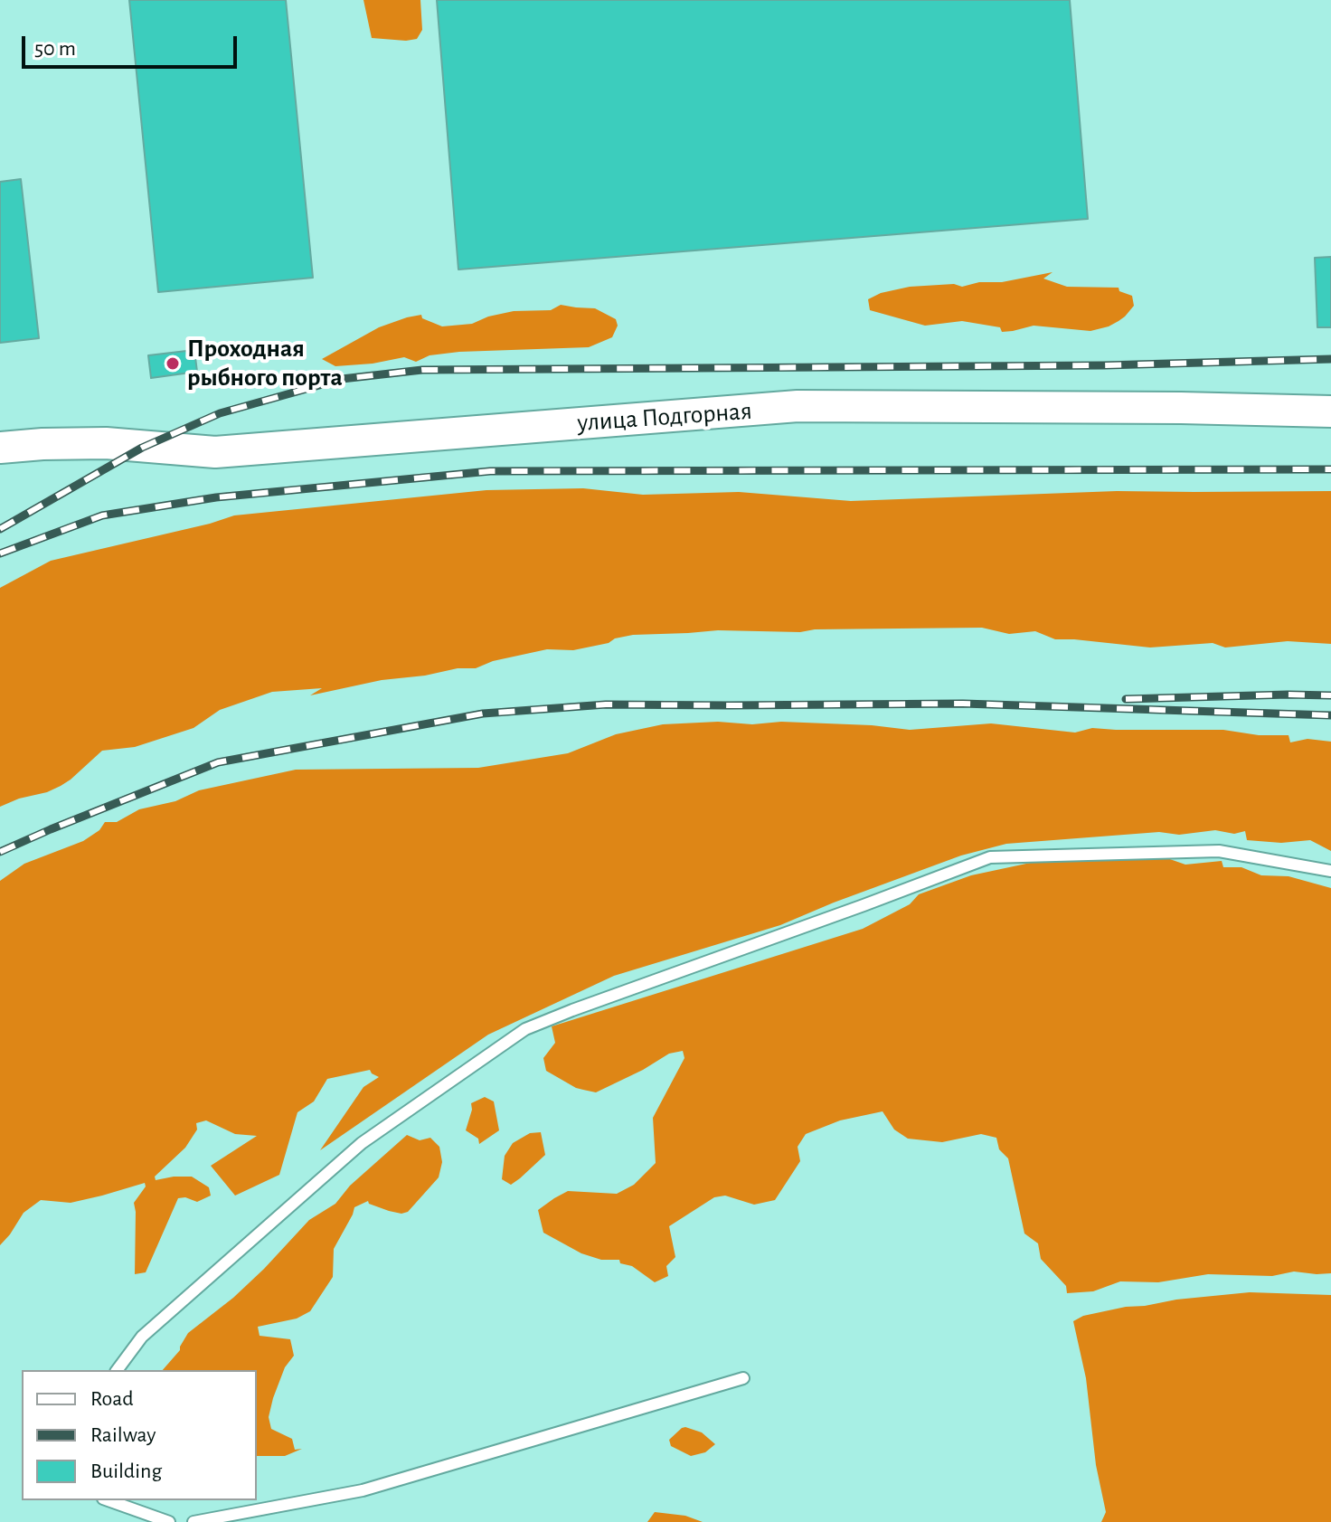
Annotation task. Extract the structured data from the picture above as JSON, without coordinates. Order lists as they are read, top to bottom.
{
  "streets": {
    "main road": ["улица Подгорная"]
  },
  "places": ["Проходная рыбного порта"],
  "legend": ["Road", "Railway", "Building"],
  "scale_bar": "50 m"
}
